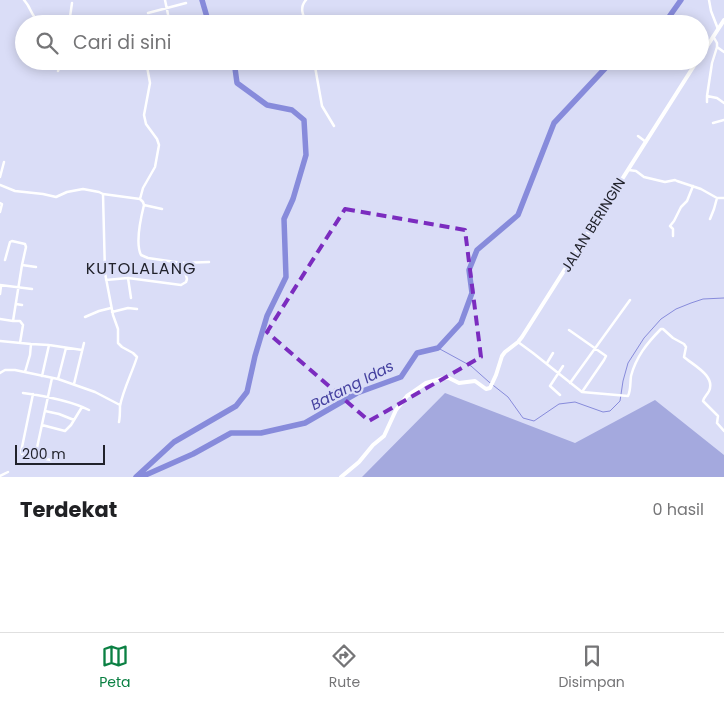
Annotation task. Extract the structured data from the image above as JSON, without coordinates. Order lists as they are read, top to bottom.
{
  "streets": {
    "street": ["JALAN BERINGIN"]
  },
  "districts": ["KUTOLALANG"],
  "water": ["Batang Idas"],
  "scale_bar": "200 m",
  "page": {
    "search": "Cari di sini",
    "scale": "200 m",
    "heading": ["Terdekat", "0 hasil"],
    "nav": ["Peta", "Rute", "Disimpan"]
  }
}
